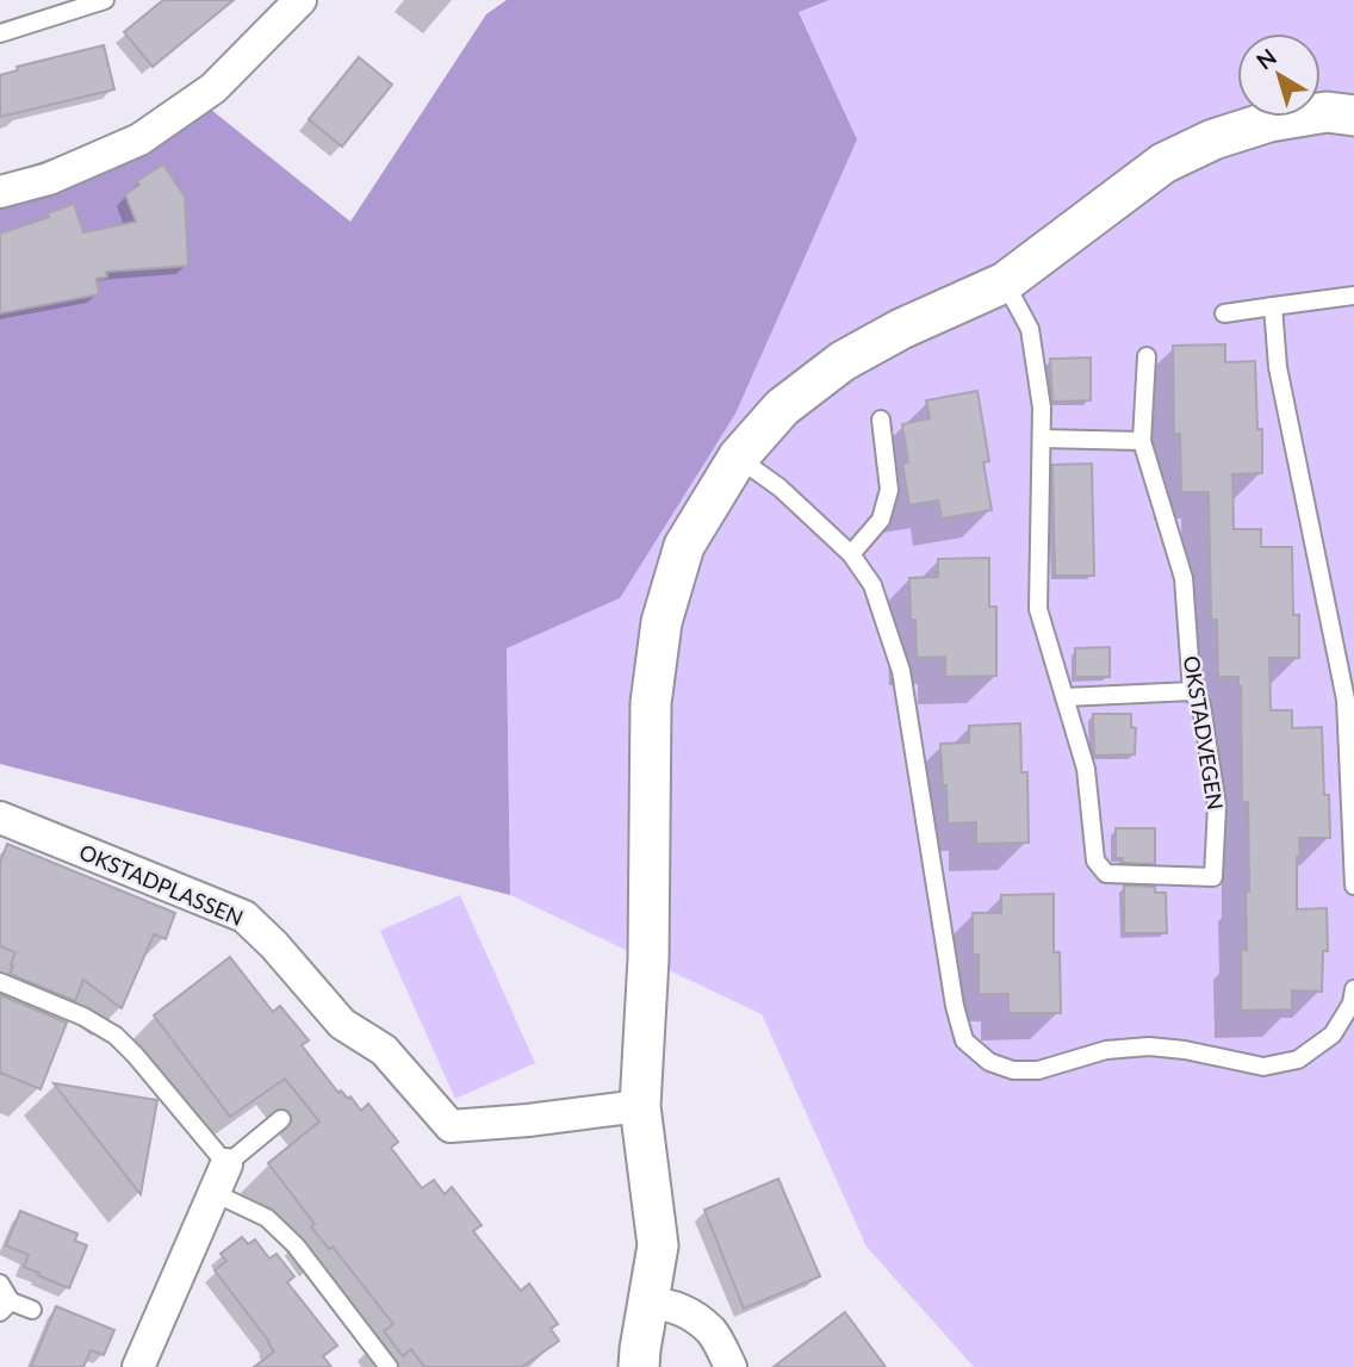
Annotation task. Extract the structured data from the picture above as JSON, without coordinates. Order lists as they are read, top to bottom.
{
  "streets": {
    "street": ["OKSTADPLASSEN"],
    "lane": ["OKSTADVEGEN"]
  },
  "north": "top left"
}
